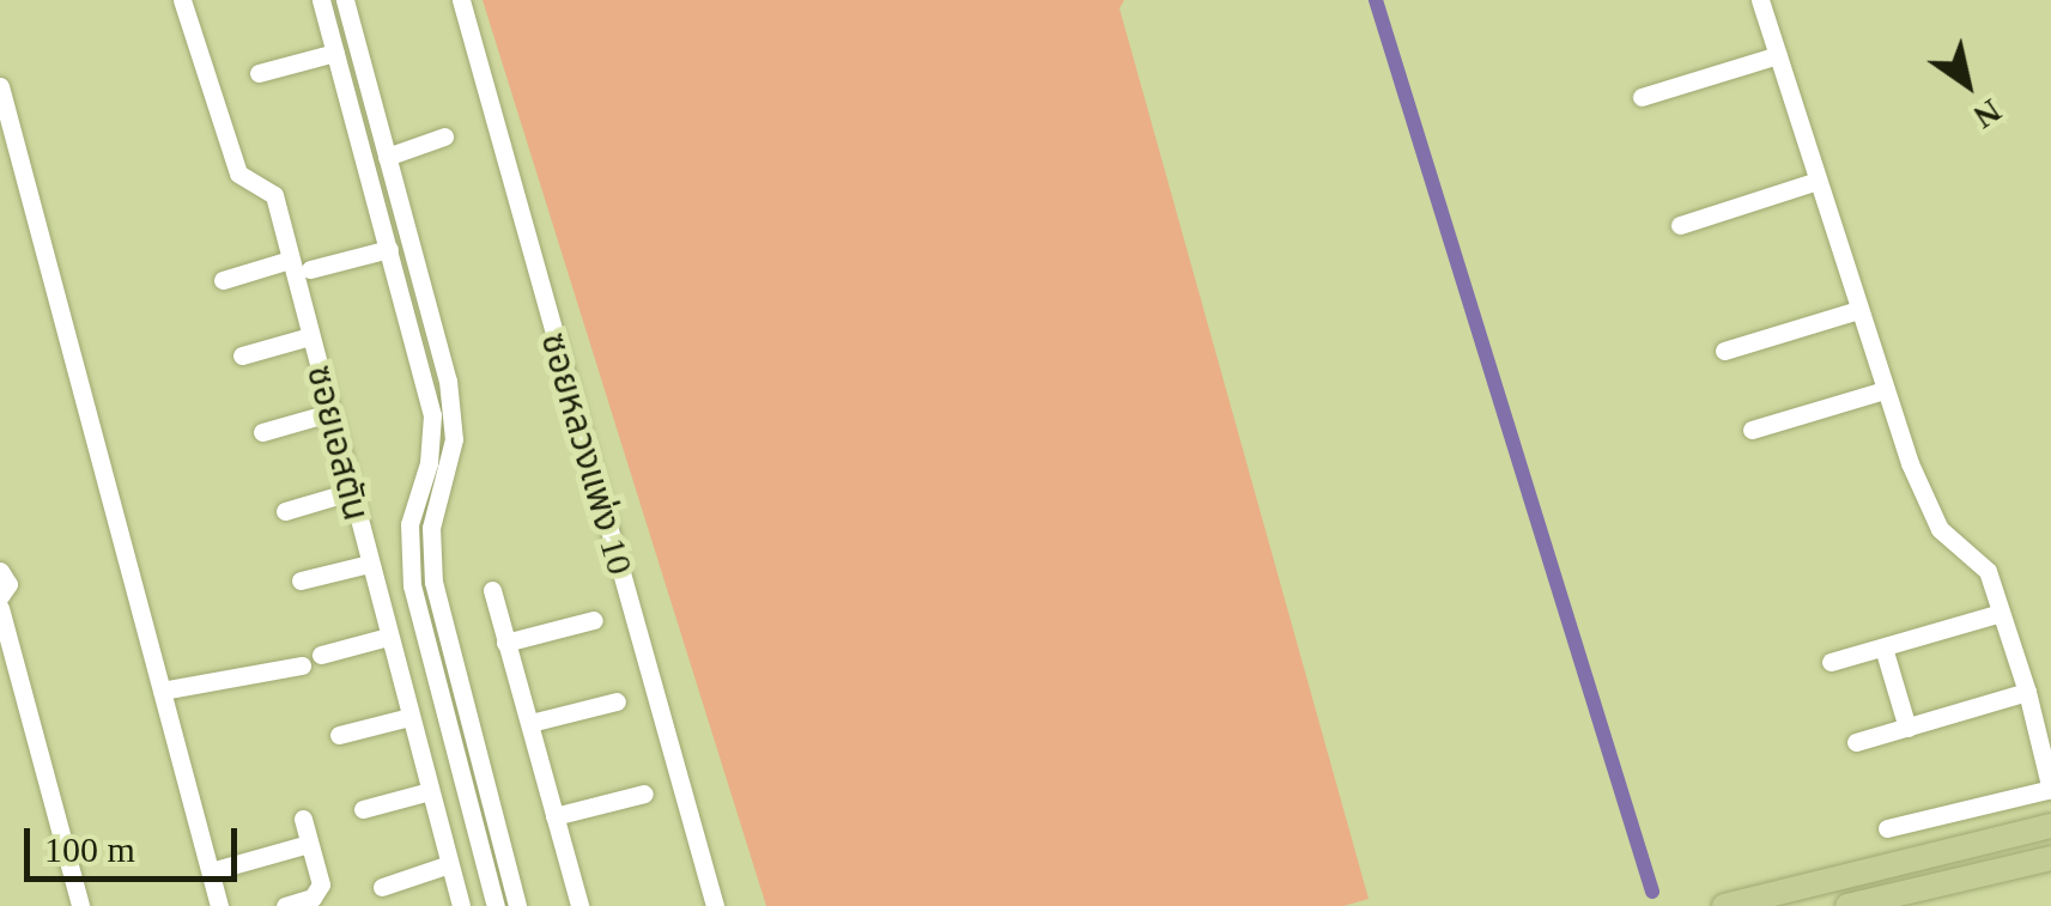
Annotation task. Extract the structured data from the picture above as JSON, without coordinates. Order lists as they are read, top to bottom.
{
  "streets": {
    "street": ["ซอยเอสตัน", "ซอยหลวงแพ่ง 10"]
  },
  "scale_bar": "100 m",
  "north": "bottom right"
}
